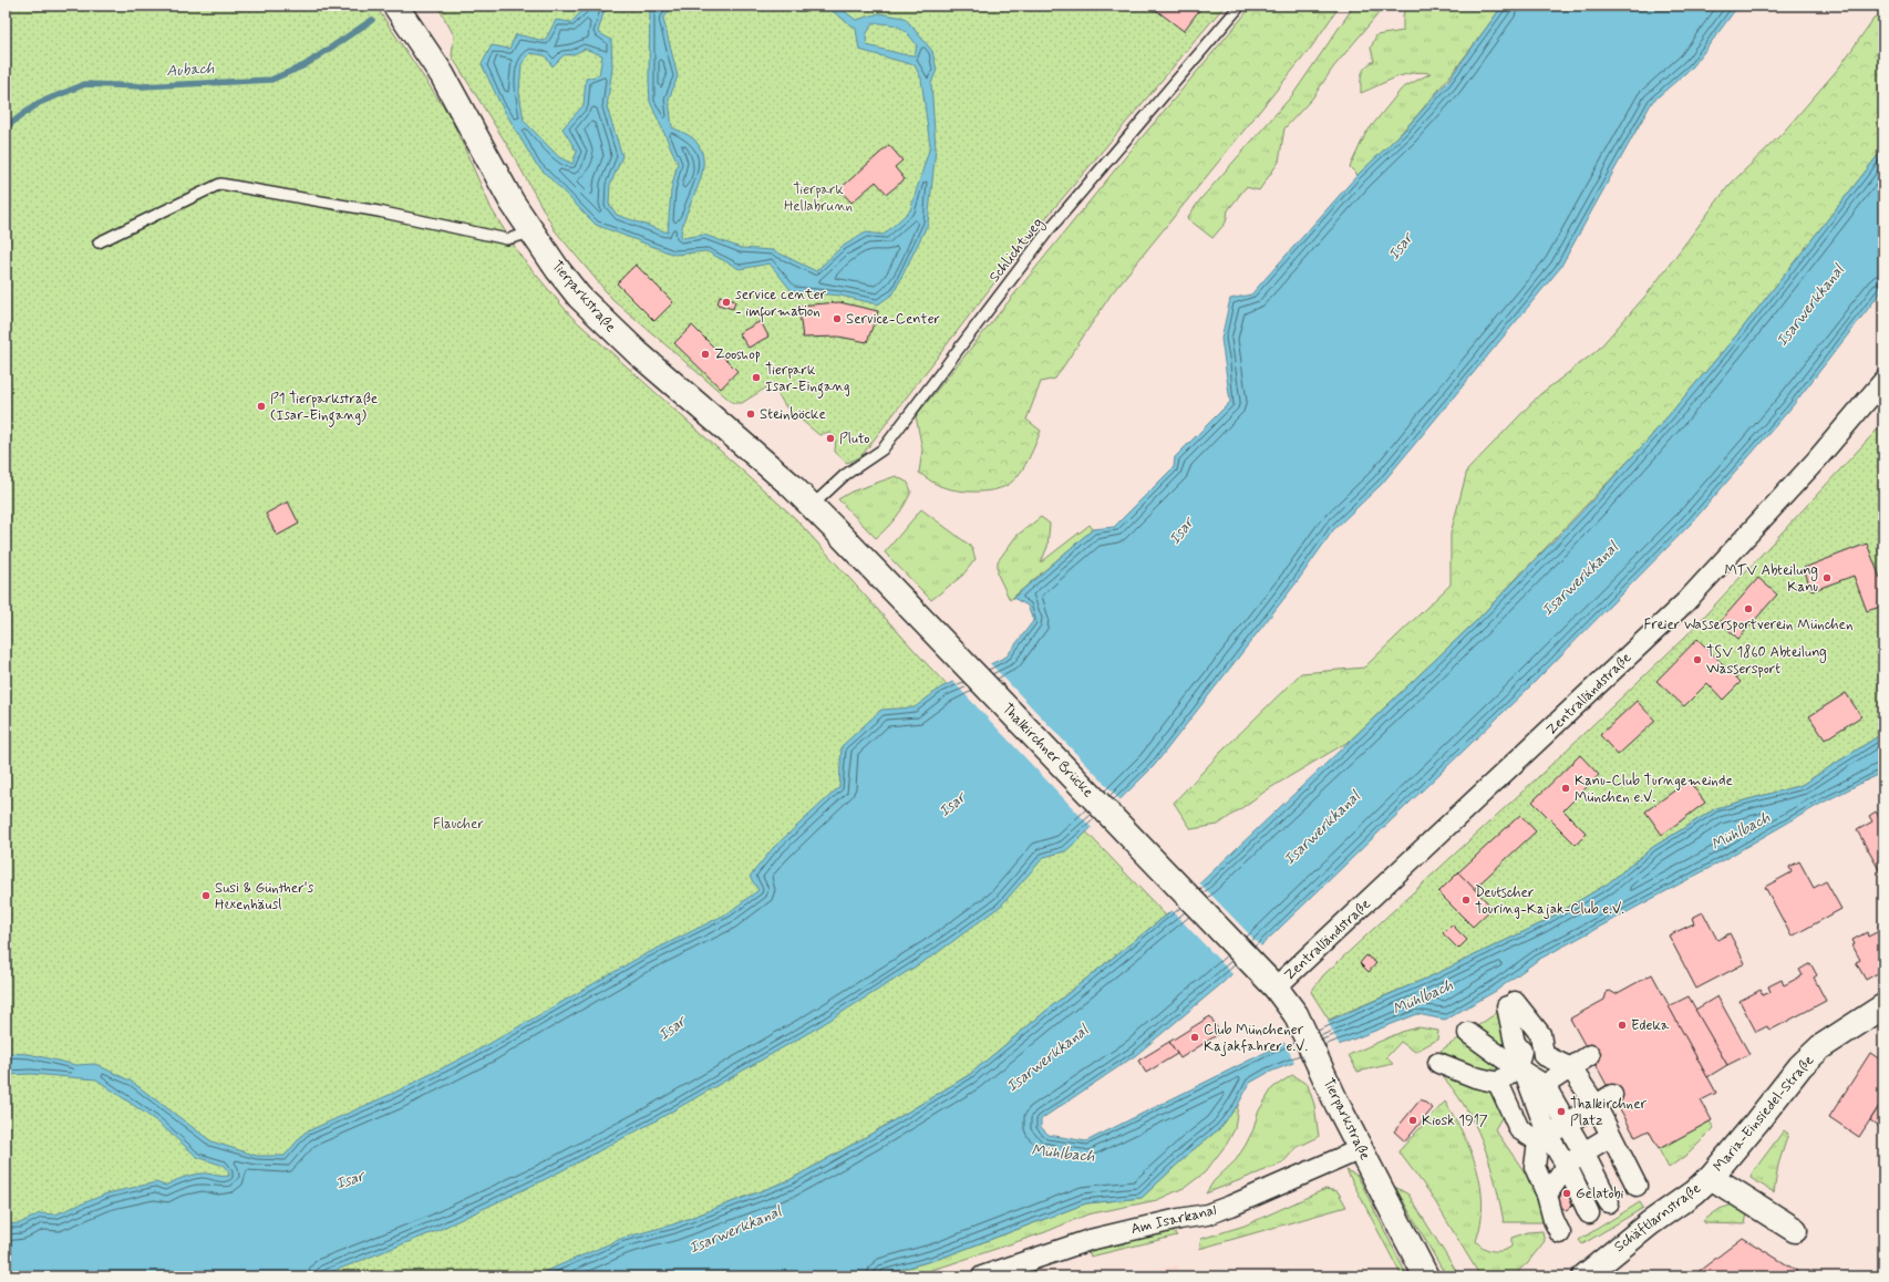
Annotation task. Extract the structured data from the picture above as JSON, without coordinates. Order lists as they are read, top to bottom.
{
  "streets": {
    "street": [
      "Tierparkstraße",
      "Zentralländstraße",
      "Thalkirchner Brücke",
      "Maria-Einsiedel-Straße",
      "Schäftlarnstraße",
      "Am Isarkanal"
    ],
    "lane": ["Schlichtweg"]
  },
  "crossings": [
    ["Schlichtweg", "Tierparkstraße"],
    ["Tierparkstraße", "Zentralländstraße"],
    ["Tierparkstraße", "Thalkirchner Brücke"],
    ["Tierparkstraße", "Am Isarkanal"],
    ["Maria-Einsiedel-Straße", "Schäftlarnstraße"]
  ],
  "water": [
    "Aubach",
    "Isar",
    "Isarwerkkanal",
    "Mühlbach"
  ],
  "parks": ["Tierpark Hellabrunn", "Flaucher"],
  "places": [
    "service center - imformation",
    "Service-Center",
    "Zooshop",
    "Tierpark Isar-Eingang",
    "P1 Tierparkstraße (Isar-Eingang)",
    "Steinböcke",
    "Pluto",
    "MTV Abteilung Kanu",
    "Freier Wassersportverein München",
    "TSV 1860 Abteilung Wassersport",
    "Kanu-Club Turngemeinde München e.V.",
    "Susi & Günther's Hexenhäusl",
    "Deutscher Touring-Kajak-Club e.V.",
    "Edeka",
    "Club Münchener Kajakfahrer e.V.",
    "Thalkirchner Platz",
    "Kiosk 1917",
    "Gelatobi"
  ]
}
